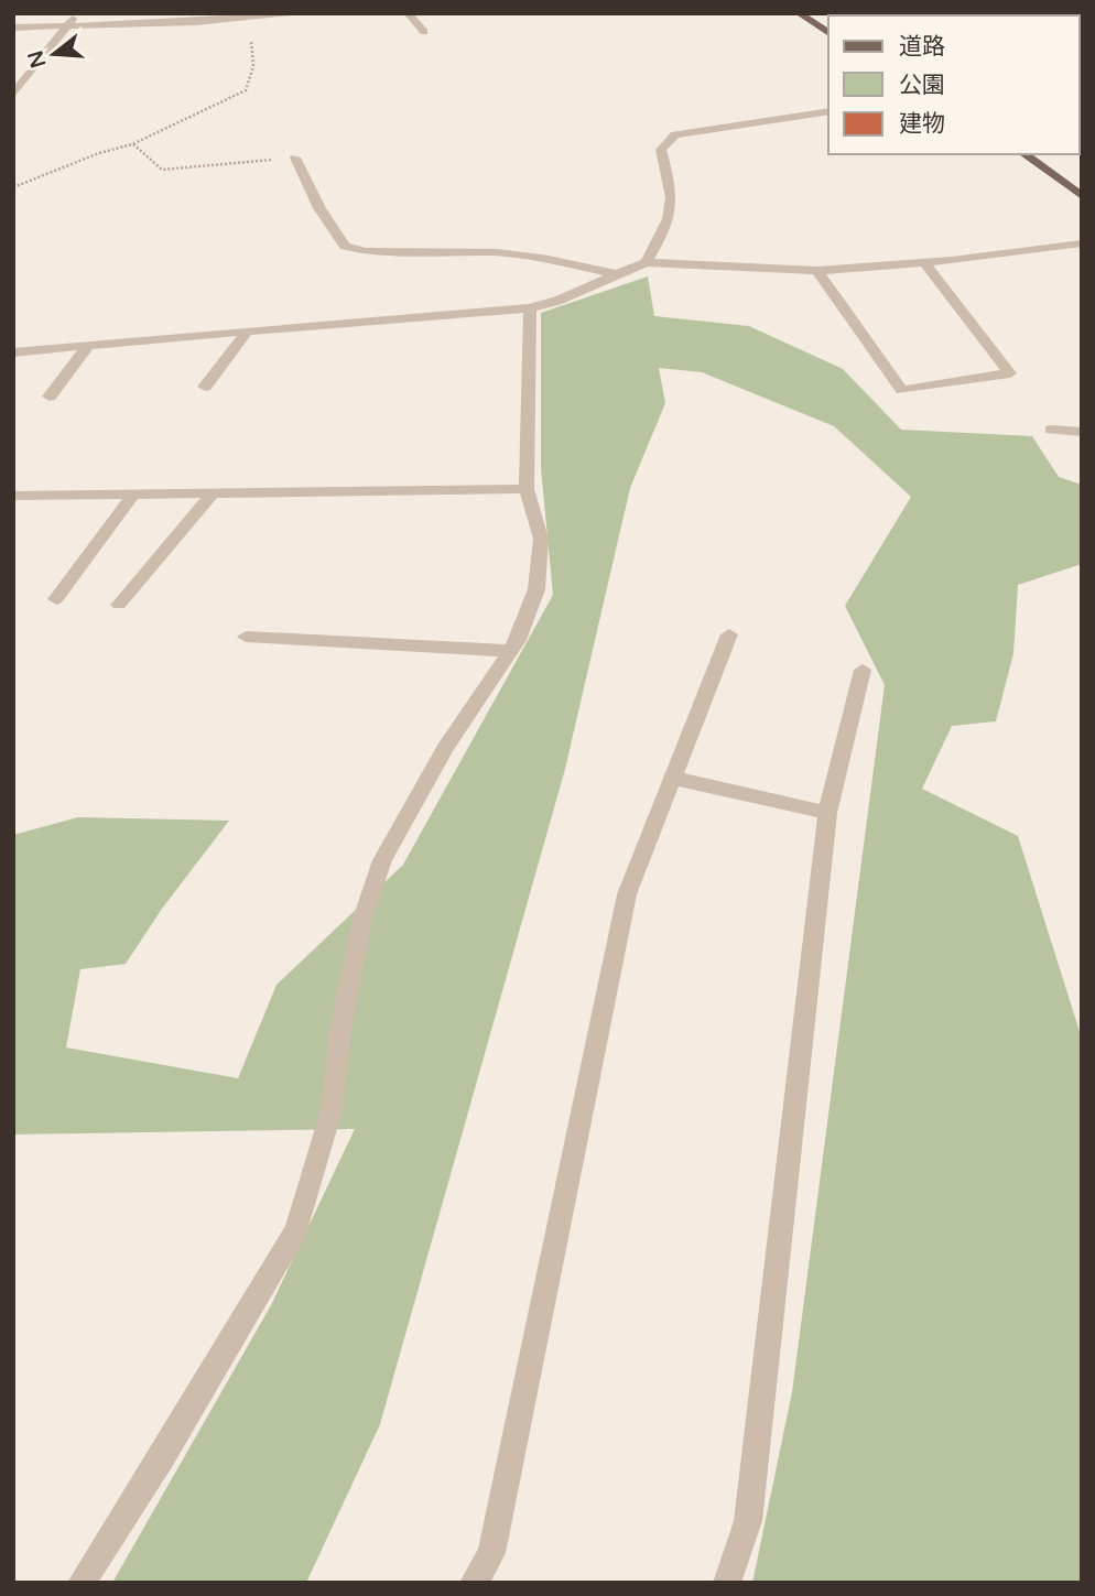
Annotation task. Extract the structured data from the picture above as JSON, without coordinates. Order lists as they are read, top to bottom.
{
  "legend": ["道路", "公園", "建物"],
  "north": "left"
}
